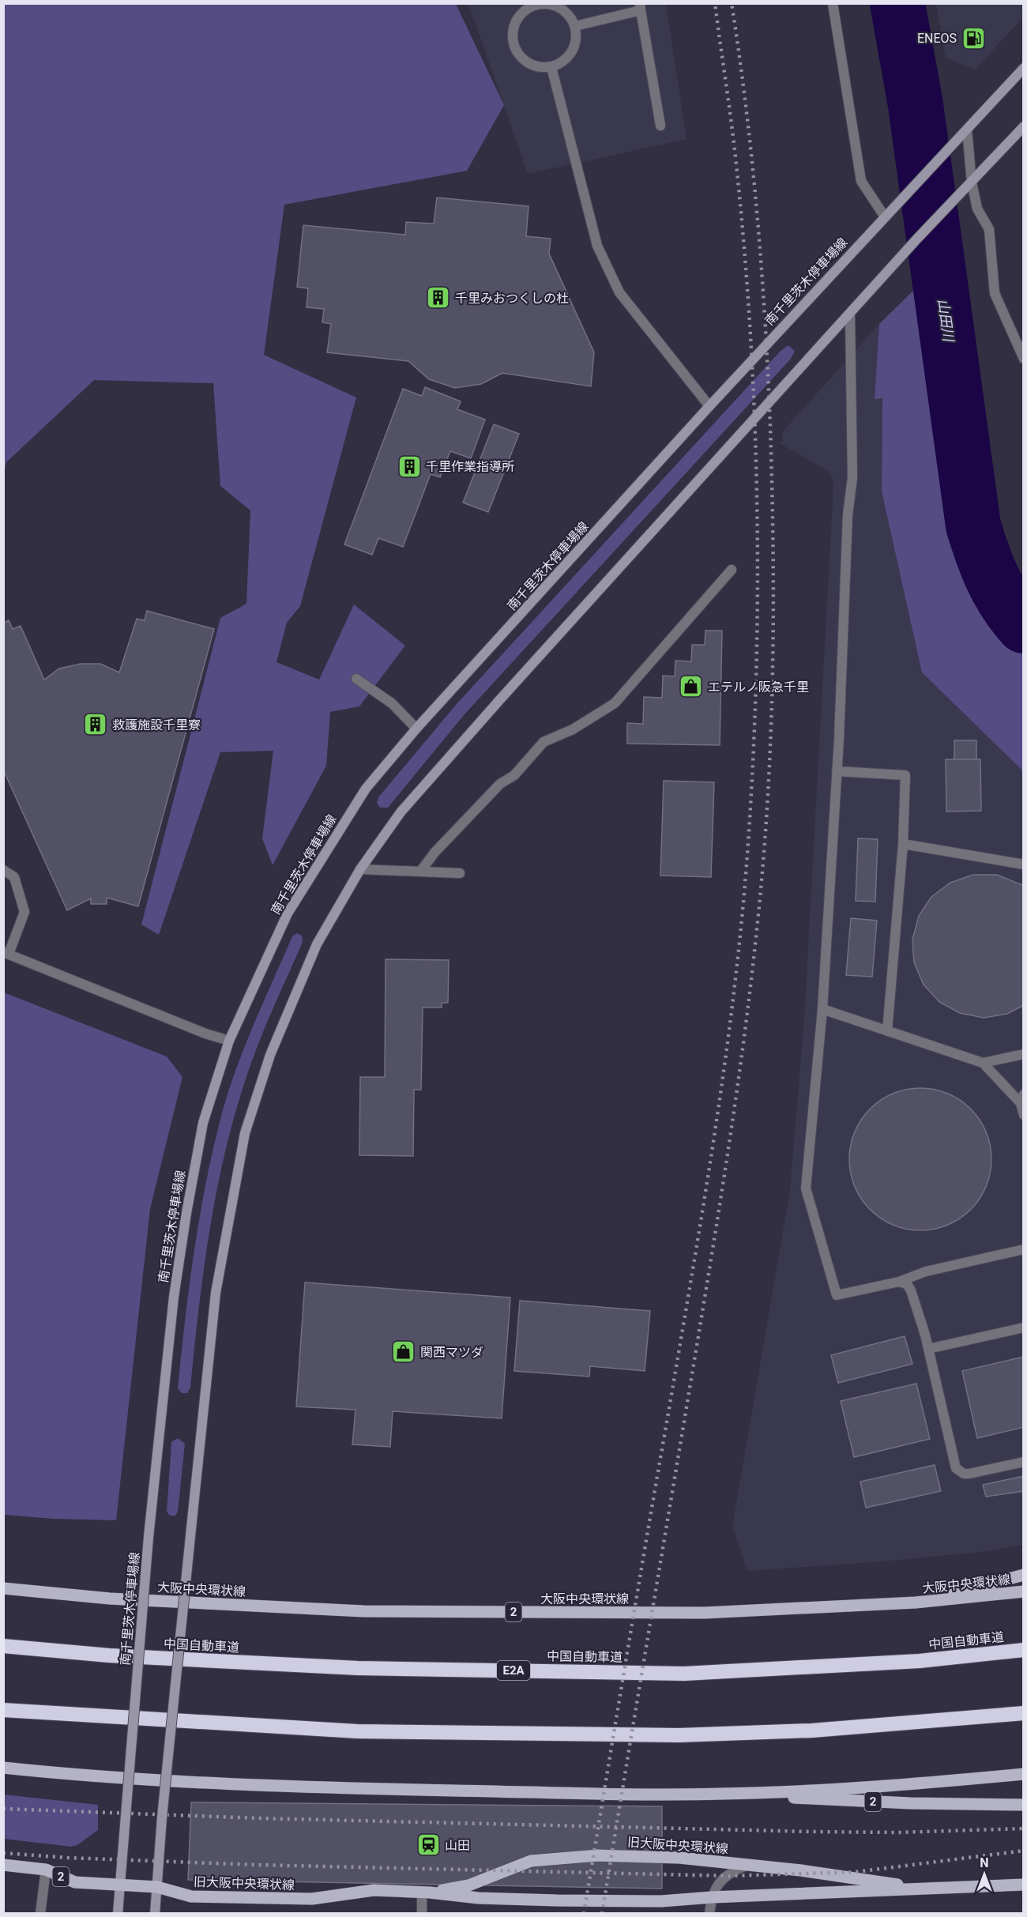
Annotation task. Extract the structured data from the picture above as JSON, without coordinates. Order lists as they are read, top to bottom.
{
  "streets": {
    "highway": ["中国自動車道", "E2A"],
    "main road": [
      "南千里茨木停車場線",
      "大阪中央環状線",
      "2",
      "旧大阪中央環状線"
    ]
  },
  "crossings": [
    ["南千里茨木停車場線", "旧大阪中央環状線"]
  ],
  "water": ["山田川"],
  "places": {
    "fuel station": ["ENEOS"],
    "building": ["千里みおつくしの杜", "千里作業指導所", "救護施設千里寮"],
    "shop": ["エテルノ阪急千里", "関西マツダ"],
    "station": ["山田"]
  },
  "north": "top"
}
